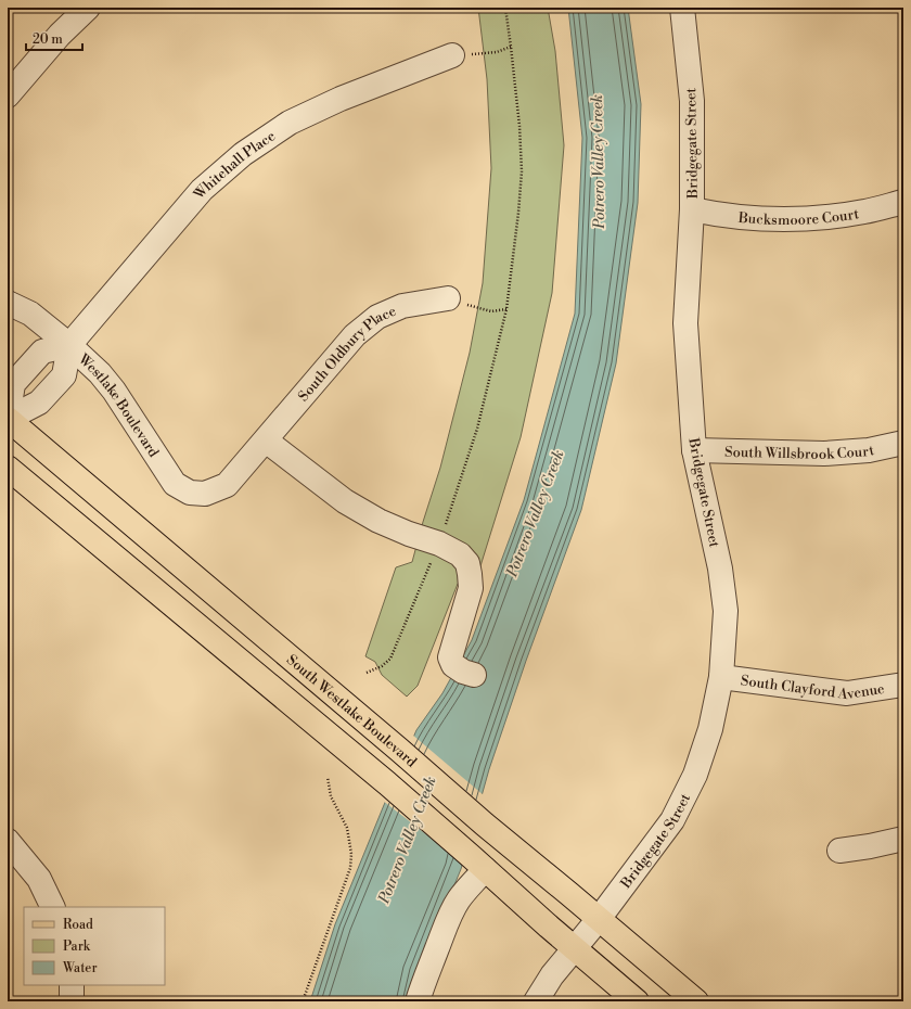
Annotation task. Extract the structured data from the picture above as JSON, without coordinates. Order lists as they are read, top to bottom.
{
  "streets": {
    "main road": ["South Westlake Boulevard"],
    "street": [
      "Bridgegate Street",
      "Whitehall Place",
      "Bucksmoore Court",
      "South Oldbury Place",
      "Westlake Boulevard",
      "South Willsbrook Court",
      "South Clayford Avenue"
    ]
  },
  "crossings": [
    ["Bridgegate Street", "Bucksmoore Court"],
    ["Bridgegate Street", "South Willsbrook Court"],
    ["Bridgegate Street", "South Clayford Avenue"],
    ["Bridgegate Street", "South Westlake Boulevard"],
    ["Whitehall Place", "Westlake Boulevard"],
    ["South Oldbury Place", "Westlake Boulevard"]
  ],
  "water": ["Potrero Valley Creek"],
  "legend": ["Road", "Park", "Water"],
  "scale_bar": "20 m"
}
